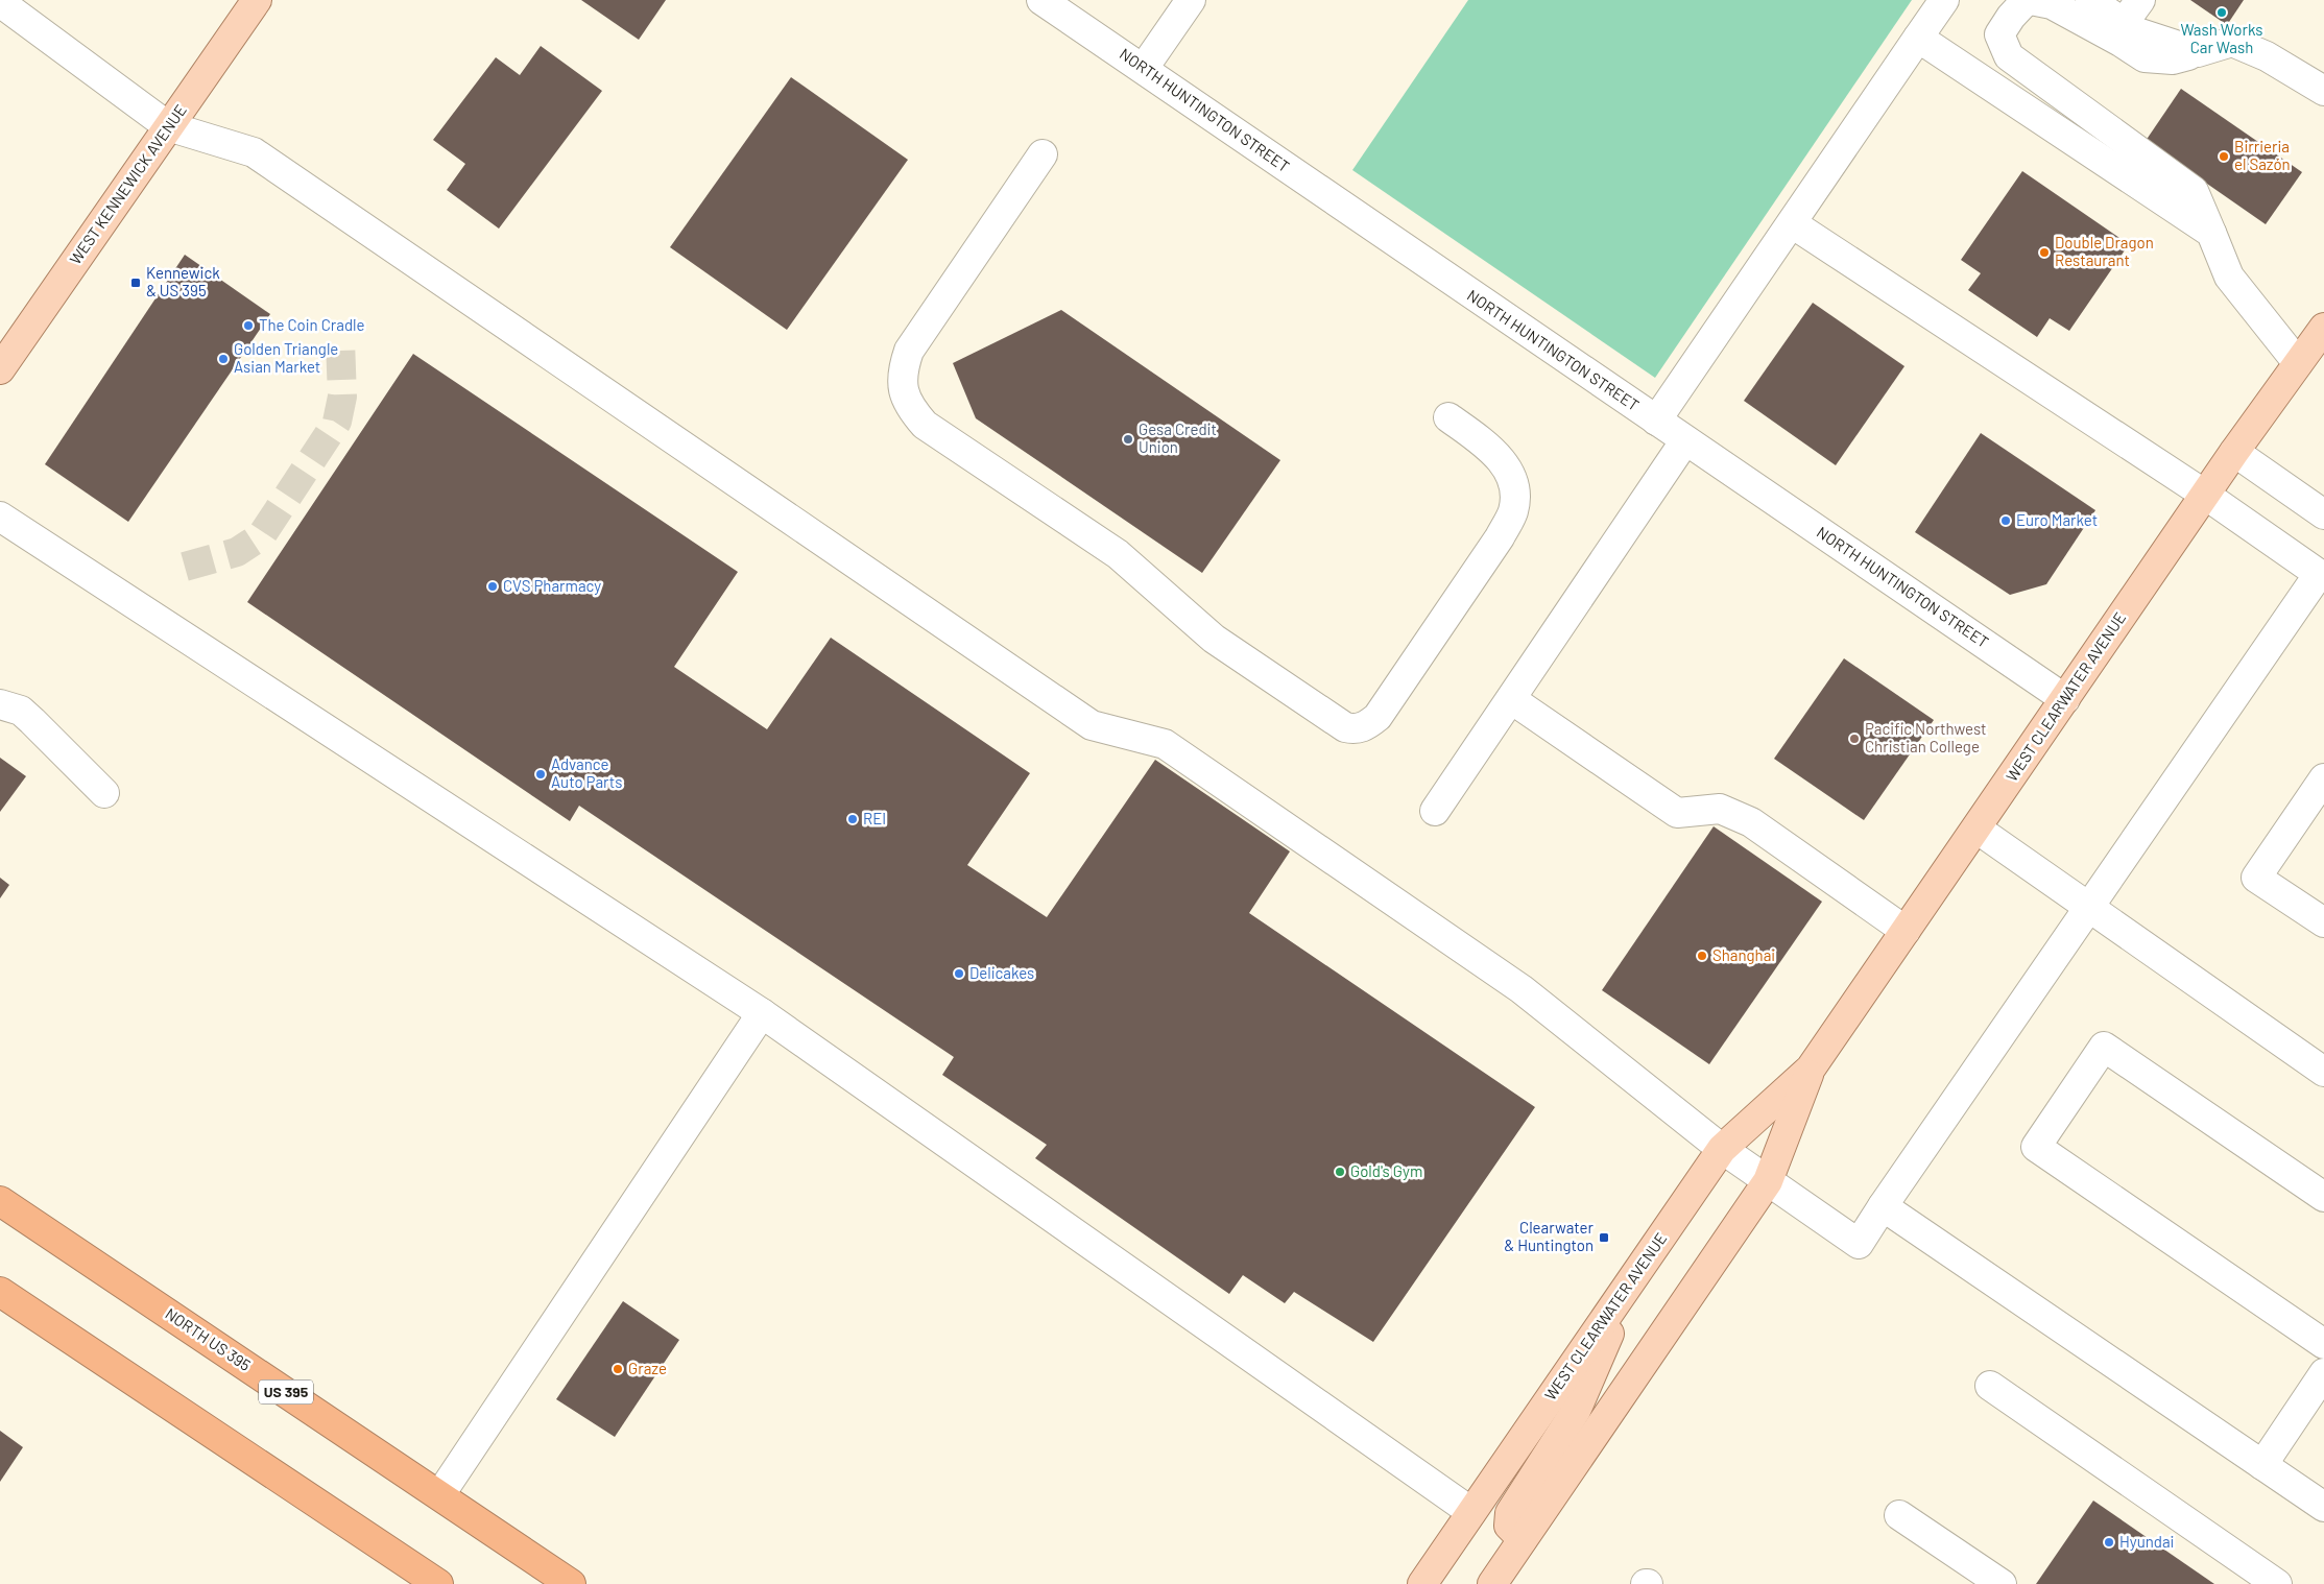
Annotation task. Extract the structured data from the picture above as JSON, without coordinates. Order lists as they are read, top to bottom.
{
  "streets": {
    "highway": ["NORTH US 395", "US 395"],
    "main road": ["WEST KENNEWICK AVENUE", "WEST CLEARWATER AVENUE"],
    "street": ["NORTH HUNTINGTON STREET"]
  },
  "crossings": [
    ["NORTH HUNTINGTON STREET", "WEST CLEARWATER AVENUE"]
  ],
  "places": {
    "other": [
      "Wash Works Car Wash",
      "Birrieria el Sazón",
      "Double Dragon Restaurant",
      "The Coin Cradle",
      "Golden Triangle Asian Market",
      "Gesa Credit Union",
      "Euro Market",
      "CVS Pharmacy",
      "Pacific Northwest Christian College",
      "Advance Auto Parts",
      "REI",
      "Shanghai",
      "Delicakes",
      "Gold's Gym",
      "Graze",
      "Hyundai"
    ],
    "transit": ["Kennewick & US 395", "Clearwater & Huntington"]
  }
}
